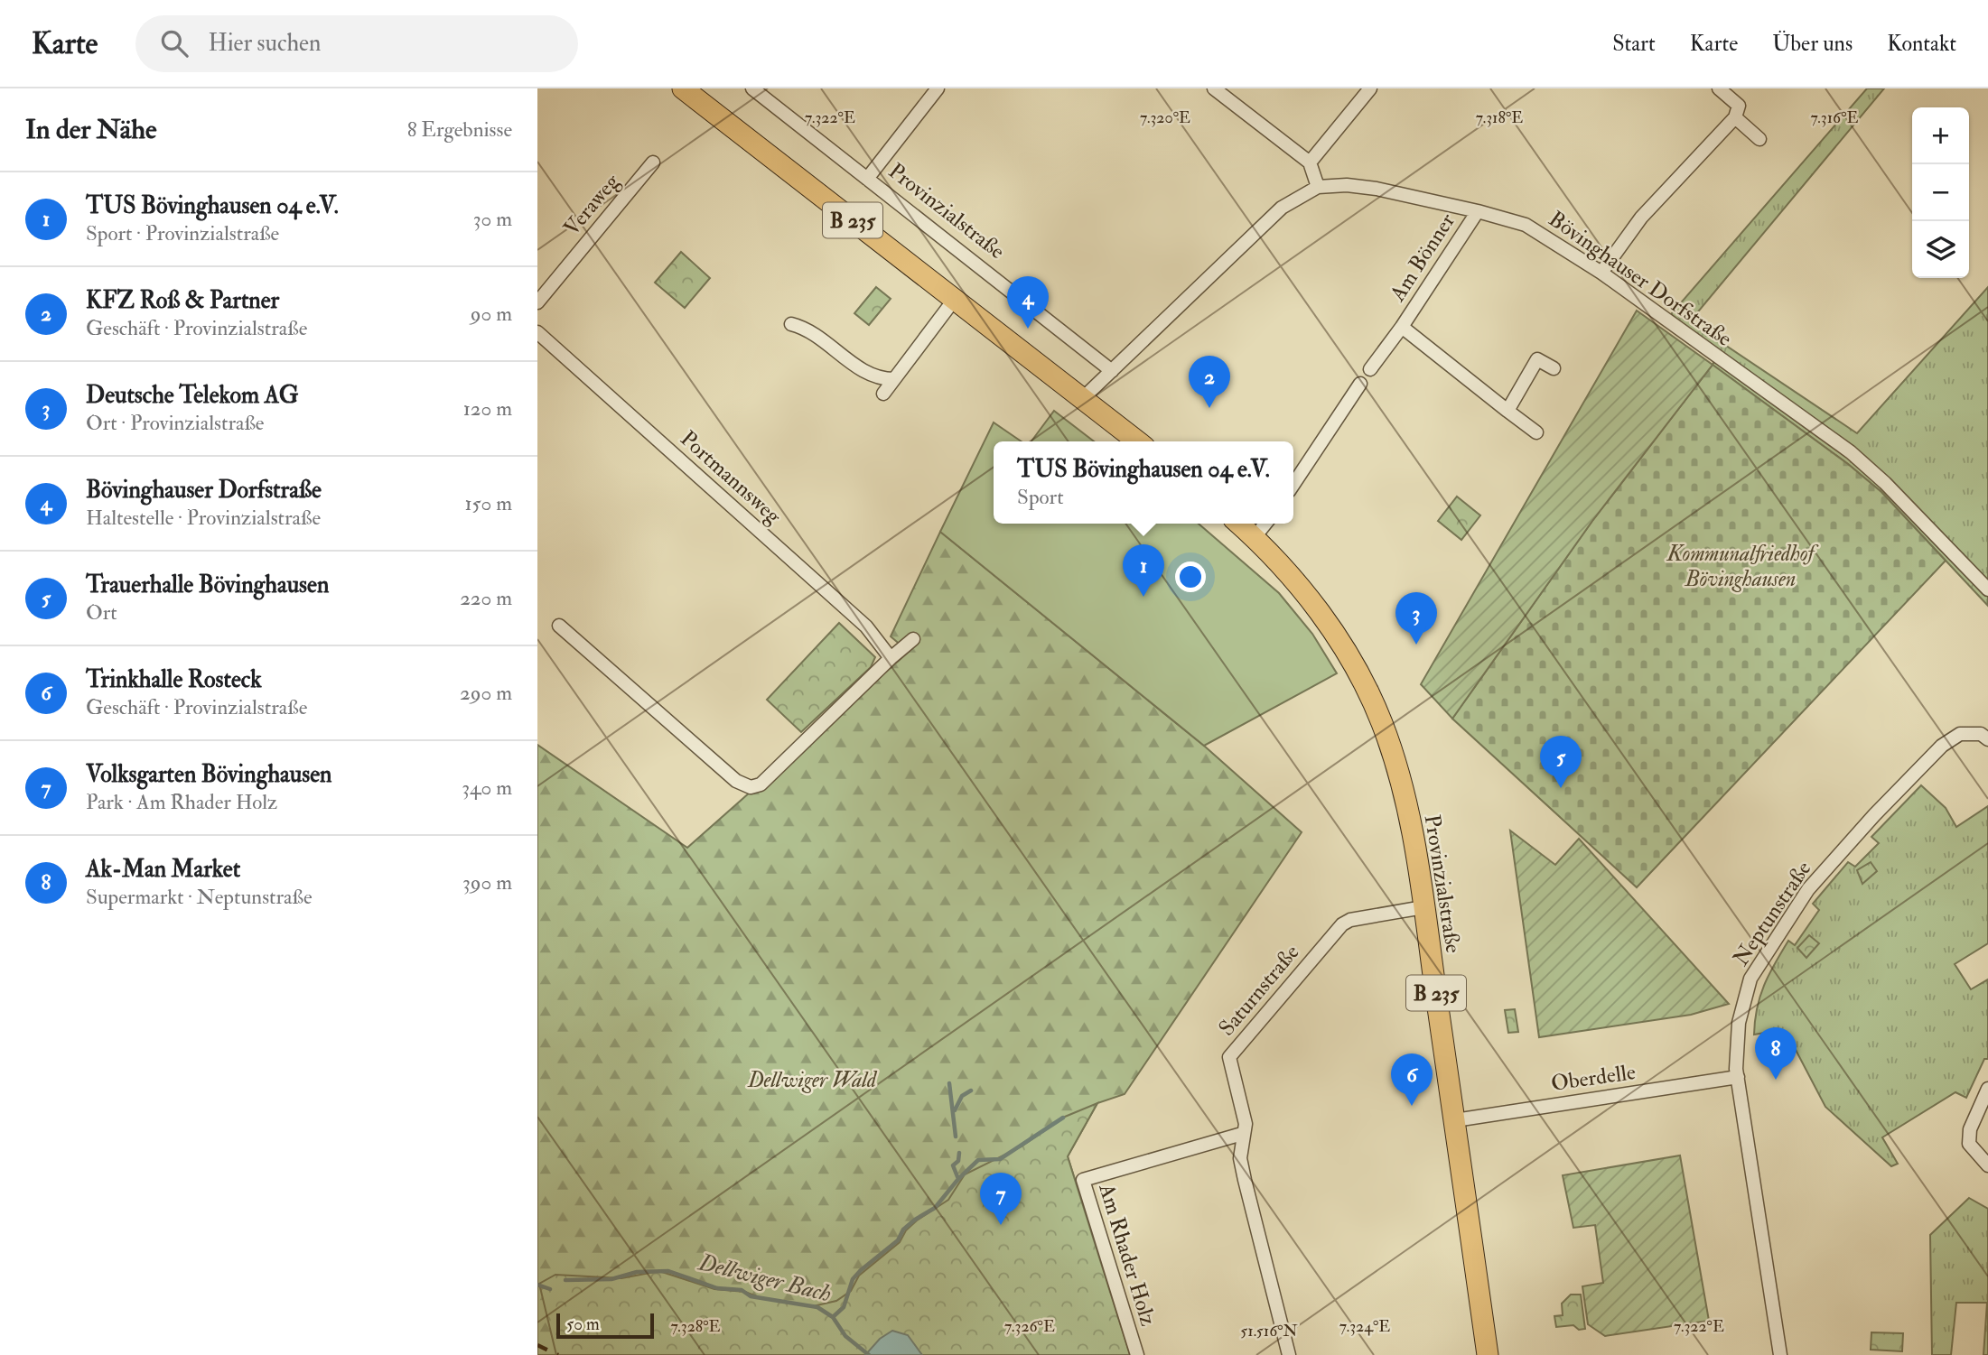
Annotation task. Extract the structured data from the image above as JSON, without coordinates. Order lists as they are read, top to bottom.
{
  "streets": {
    "main road": ["Provinzialstraße", "B 235"],
    "street": [
      "Veraweg",
      "Am Bönner",
      "Bövinghauser Dorfstraße",
      "Portmannsweg",
      "Neptunstraße",
      "Saturnstraße",
      "Oberdelle",
      "Am Rhader Holz"
    ]
  },
  "crossings": [
    ["Provinzialstraße", "Bövinghauser Dorfstraße"],
    ["Provinzialstraße", "Saturnstraße"],
    ["Provinzialstraße", "Oberdelle"],
    ["B 235", "Bövinghauser Dorfstraße"],
    ["Am Bönner", "Bövinghauser Dorfstraße"],
    ["Neptunstraße", "Oberdelle"],
    ["Saturnstraße", "Am Rhader Holz"]
  ],
  "water": ["Dellwiger Bach"],
  "parks": ["Kommunalfriedhof Bövinghausen", "Dellwiger Wald"],
  "scale_bar": "50 m",
  "page": {
    "header": "Karte",
    "search": "Hier suchen",
    "nav": [
      "Start",
      "Karte",
      "Über uns",
      "Kontakt"
    ],
    "heading": ["In der Nähe", "8 Ergebnisse"],
    "map_buttons": ["+", "−"],
    "list": [
      {
        "mark": "1",
        "name": "TUS Bövinghausen 04 e.V.",
        "note": "Sport · Provinzialstraße",
        "value": "30 m"
      },
      {
        "mark": "2",
        "name": "KFZ Roß & Partner",
        "note": "Geschäft · Provinzialstraße",
        "value": "90 m"
      },
      {
        "mark": "3",
        "name": "Deutsche Telekom AG",
        "note": "Ort · Provinzialstraße",
        "value": "120 m"
      },
      {
        "mark": "4",
        "name": "Bövinghauser Dorfstraße",
        "note": "Haltestelle · Provinzialstraße",
        "value": "150 m"
      },
      {
        "mark": "5",
        "name": "Trauerhalle Bövinghausen",
        "note": "Ort",
        "value": "220 m"
      },
      {
        "mark": "6",
        "name": "Trinkhalle Rosteck",
        "note": "Geschäft · Provinzialstraße",
        "value": "290 m"
      },
      {
        "mark": "7",
        "name": "Volksgarten Bövinghausen",
        "note": "Park · Am Rhader Holz",
        "value": "340 m"
      },
      {
        "mark": "8",
        "name": "Ak-Man Market",
        "note": "Supermarkt · Neptunstraße",
        "value": "390 m"
      }
    ],
    "pins": [
      "4",
      "2",
      "1",
      "3",
      "5",
      "8",
      "6",
      "7"
    ],
    "popup": ["TUS Bövinghausen 04 e.V.", "Sport"],
    "scale": "50 m"
  },
  "coordinates": [
    "7.320°E",
    "7.318°E",
    "7.316°E",
    "7.322°E",
    "7.328°E",
    "7.326°E",
    "7.324°E",
    "51.516°N"
  ]
}
